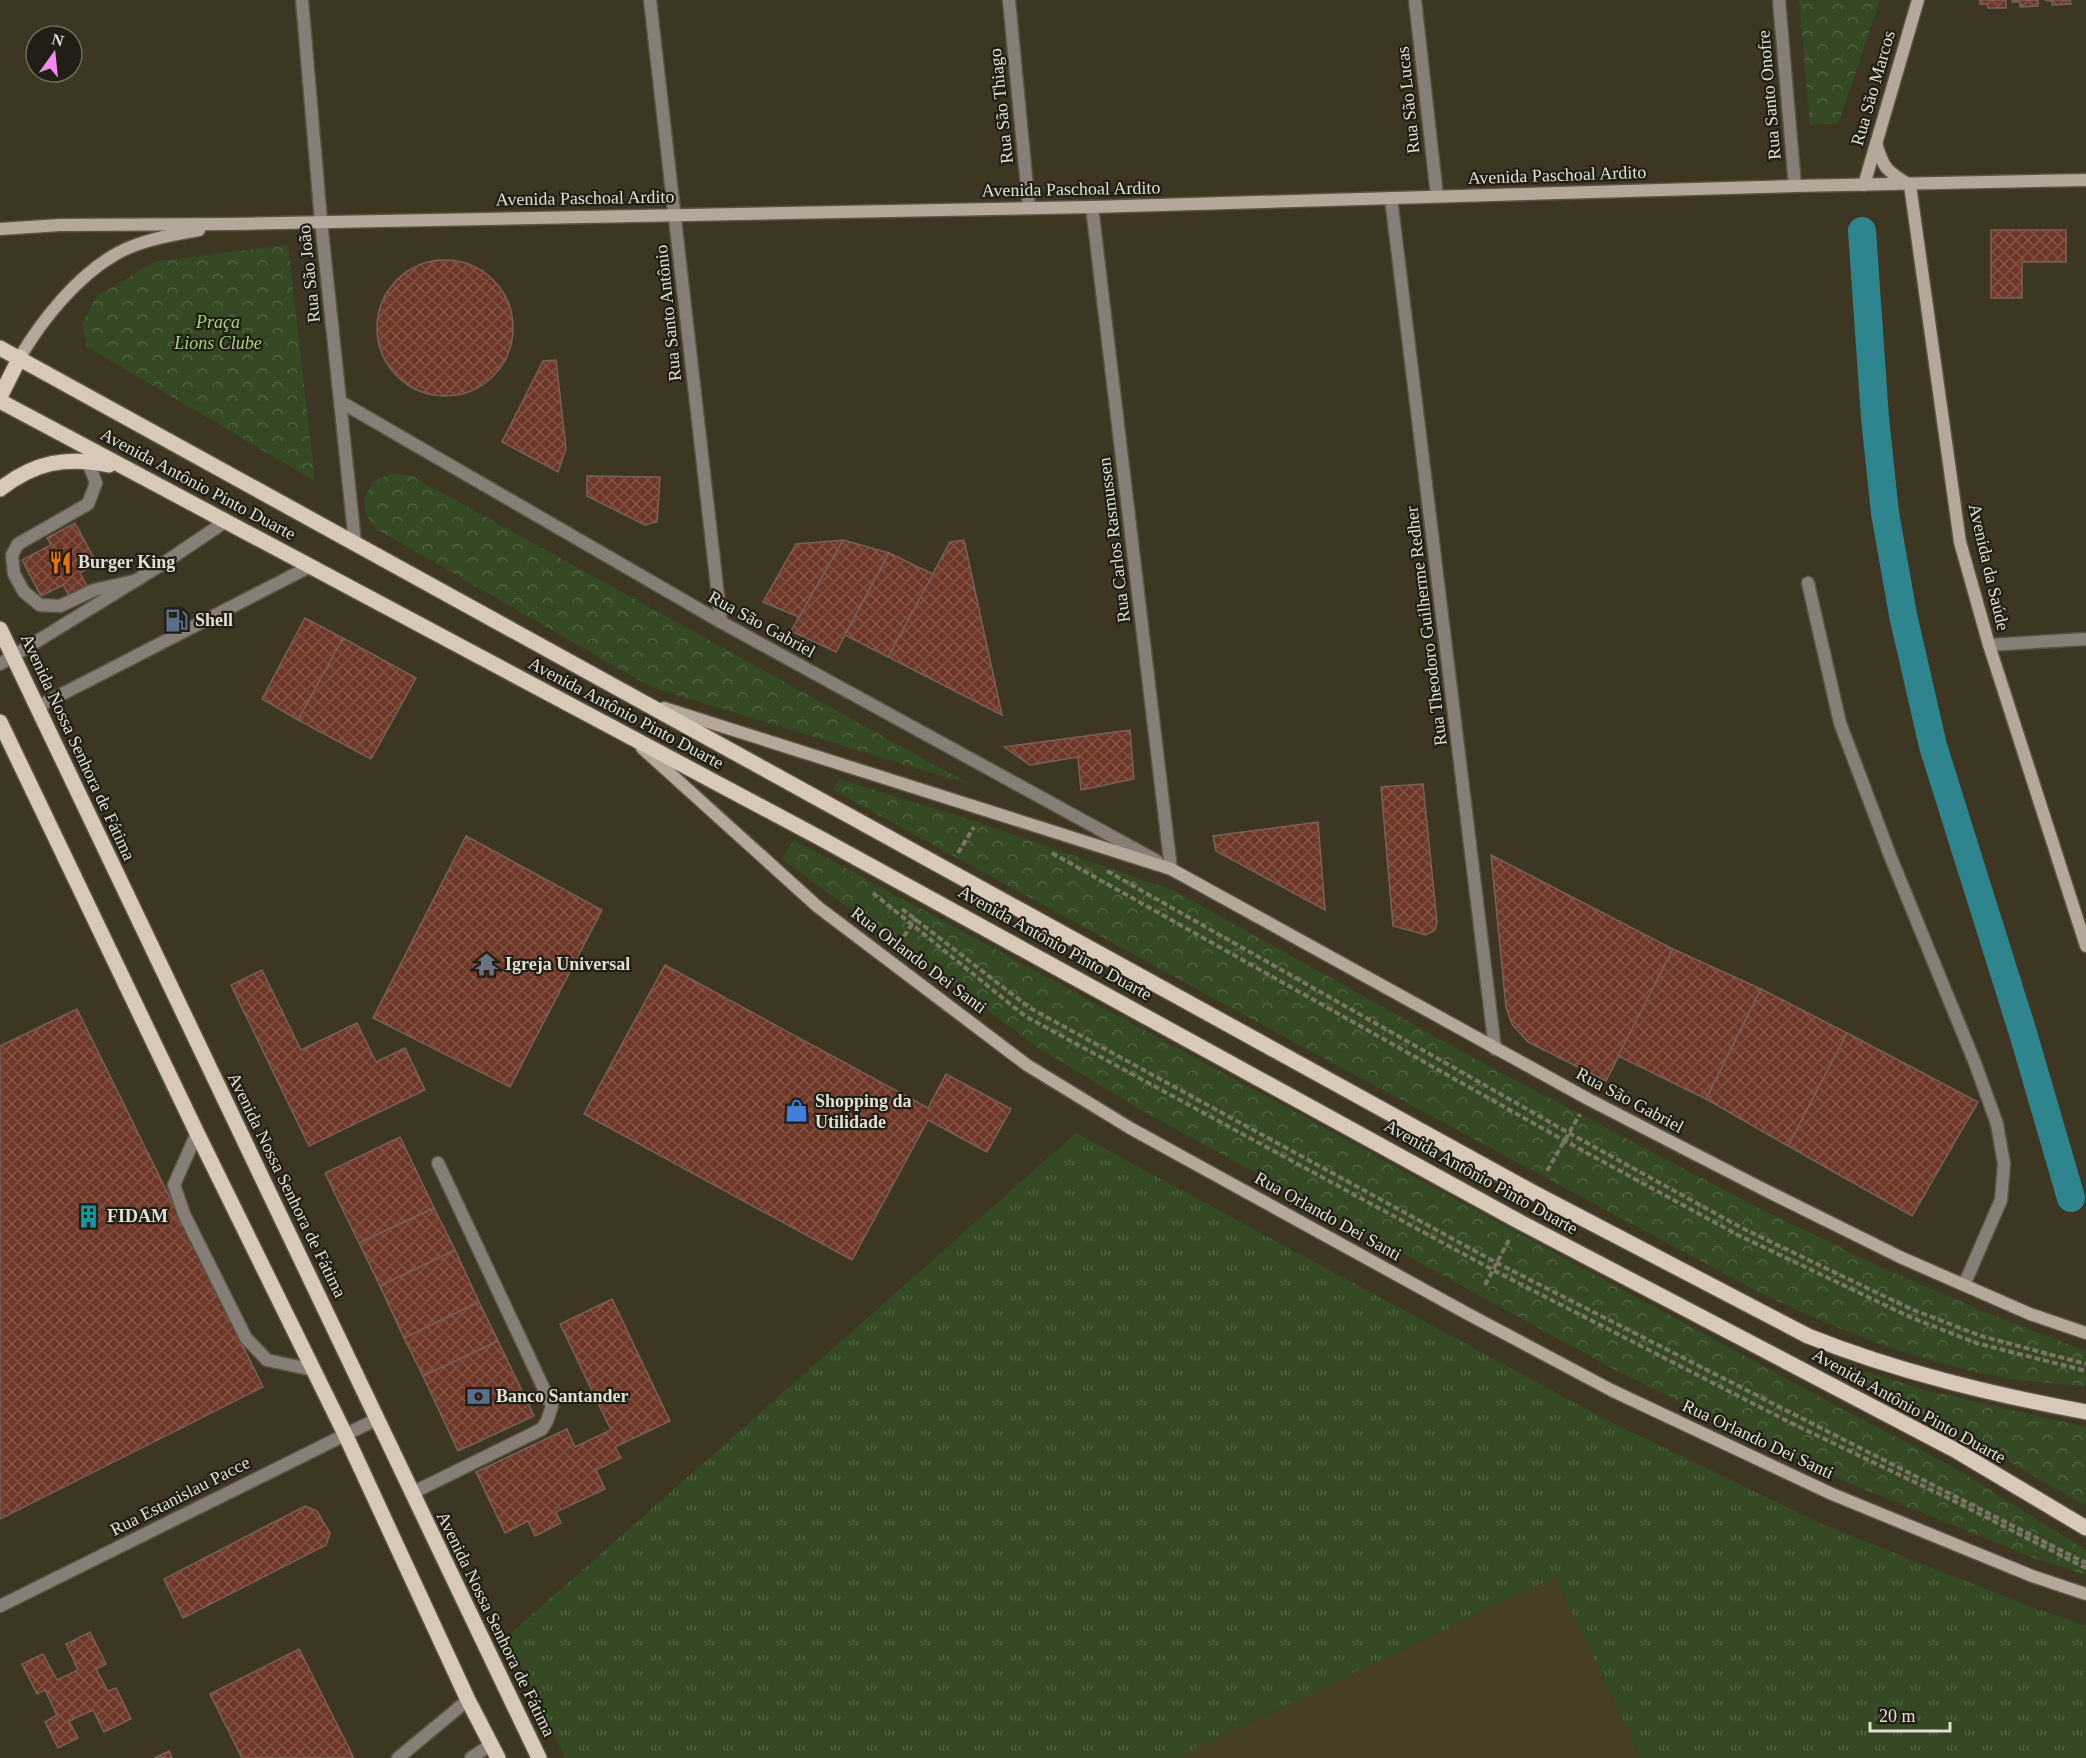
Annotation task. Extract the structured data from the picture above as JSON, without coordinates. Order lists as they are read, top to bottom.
{
  "streets": {
    "main road": [
      "Rua São Marcos",
      "Avenida Paschoal Ardito",
      "Avenida Antônio Pinto Duarte",
      "Avenida da Saúde",
      "Rua São Gabriel",
      "Avenida Nossa Senhora de Fátima",
      "Rua Orlando Dei Santi"
    ],
    "street": [
      "Rua Santo Onofre",
      "Rua São Lucas",
      "Rua São Thiago",
      "Rua São João",
      "Rua Santo Antônio",
      "Rua Carlos Rasmussen",
      "Rua Theodoro Guilherme Redher",
      "Rua Estanislau Pacce"
    ]
  },
  "crossings": [
    ["Rua São Marcos", "Avenida Paschoal Ardito"],
    ["Rua Santo Onofre", "Avenida Paschoal Ardito"],
    ["Rua São Lucas", "Avenida Paschoal Ardito"],
    ["Rua São Thiago", "Avenida Paschoal Ardito"],
    ["Avenida Paschoal Ardito", "Rua São João"],
    ["Avenida Paschoal Ardito", "Rua Santo Antônio"],
    ["Avenida Paschoal Ardito", "Avenida Antônio Pinto Duarte"],
    ["Avenida Paschoal Ardito", "Rua Carlos Rasmussen"],
    ["Avenida Paschoal Ardito", "Avenida da Saúde"],
    ["Avenida Paschoal Ardito", "Rua Theodoro Guilherme Redher"],
    ["Rua São João", "Avenida Antônio Pinto Duarte"],
    ["Rua São João", "Rua São Gabriel"],
    ["Rua Santo Antônio", "Rua São Gabriel"],
    ["Avenida Antônio Pinto Duarte", "Rua São Gabriel"],
    ["Avenida Antônio Pinto Duarte", "Rua Orlando Dei Santi"],
    ["Rua Carlos Rasmussen", "Rua São Gabriel"],
    ["Rua São Gabriel", "Rua Theodoro Guilherme Redher"],
    ["Avenida Nossa Senhora de Fátima", "Rua Estanislau Pacce"]
  ],
  "parks": ["Praça Lions Clube"],
  "places": {
    "restaurant": ["Burger King"],
    "fuel station": ["Shell"],
    "temple": ["Igreja Universal"],
    "shop": ["Shopping da Utilidade"],
    "building": ["FIDAM"],
    "bank": ["Banco Santander"]
  },
  "scale_bar": "20 m",
  "north": "top"
}
